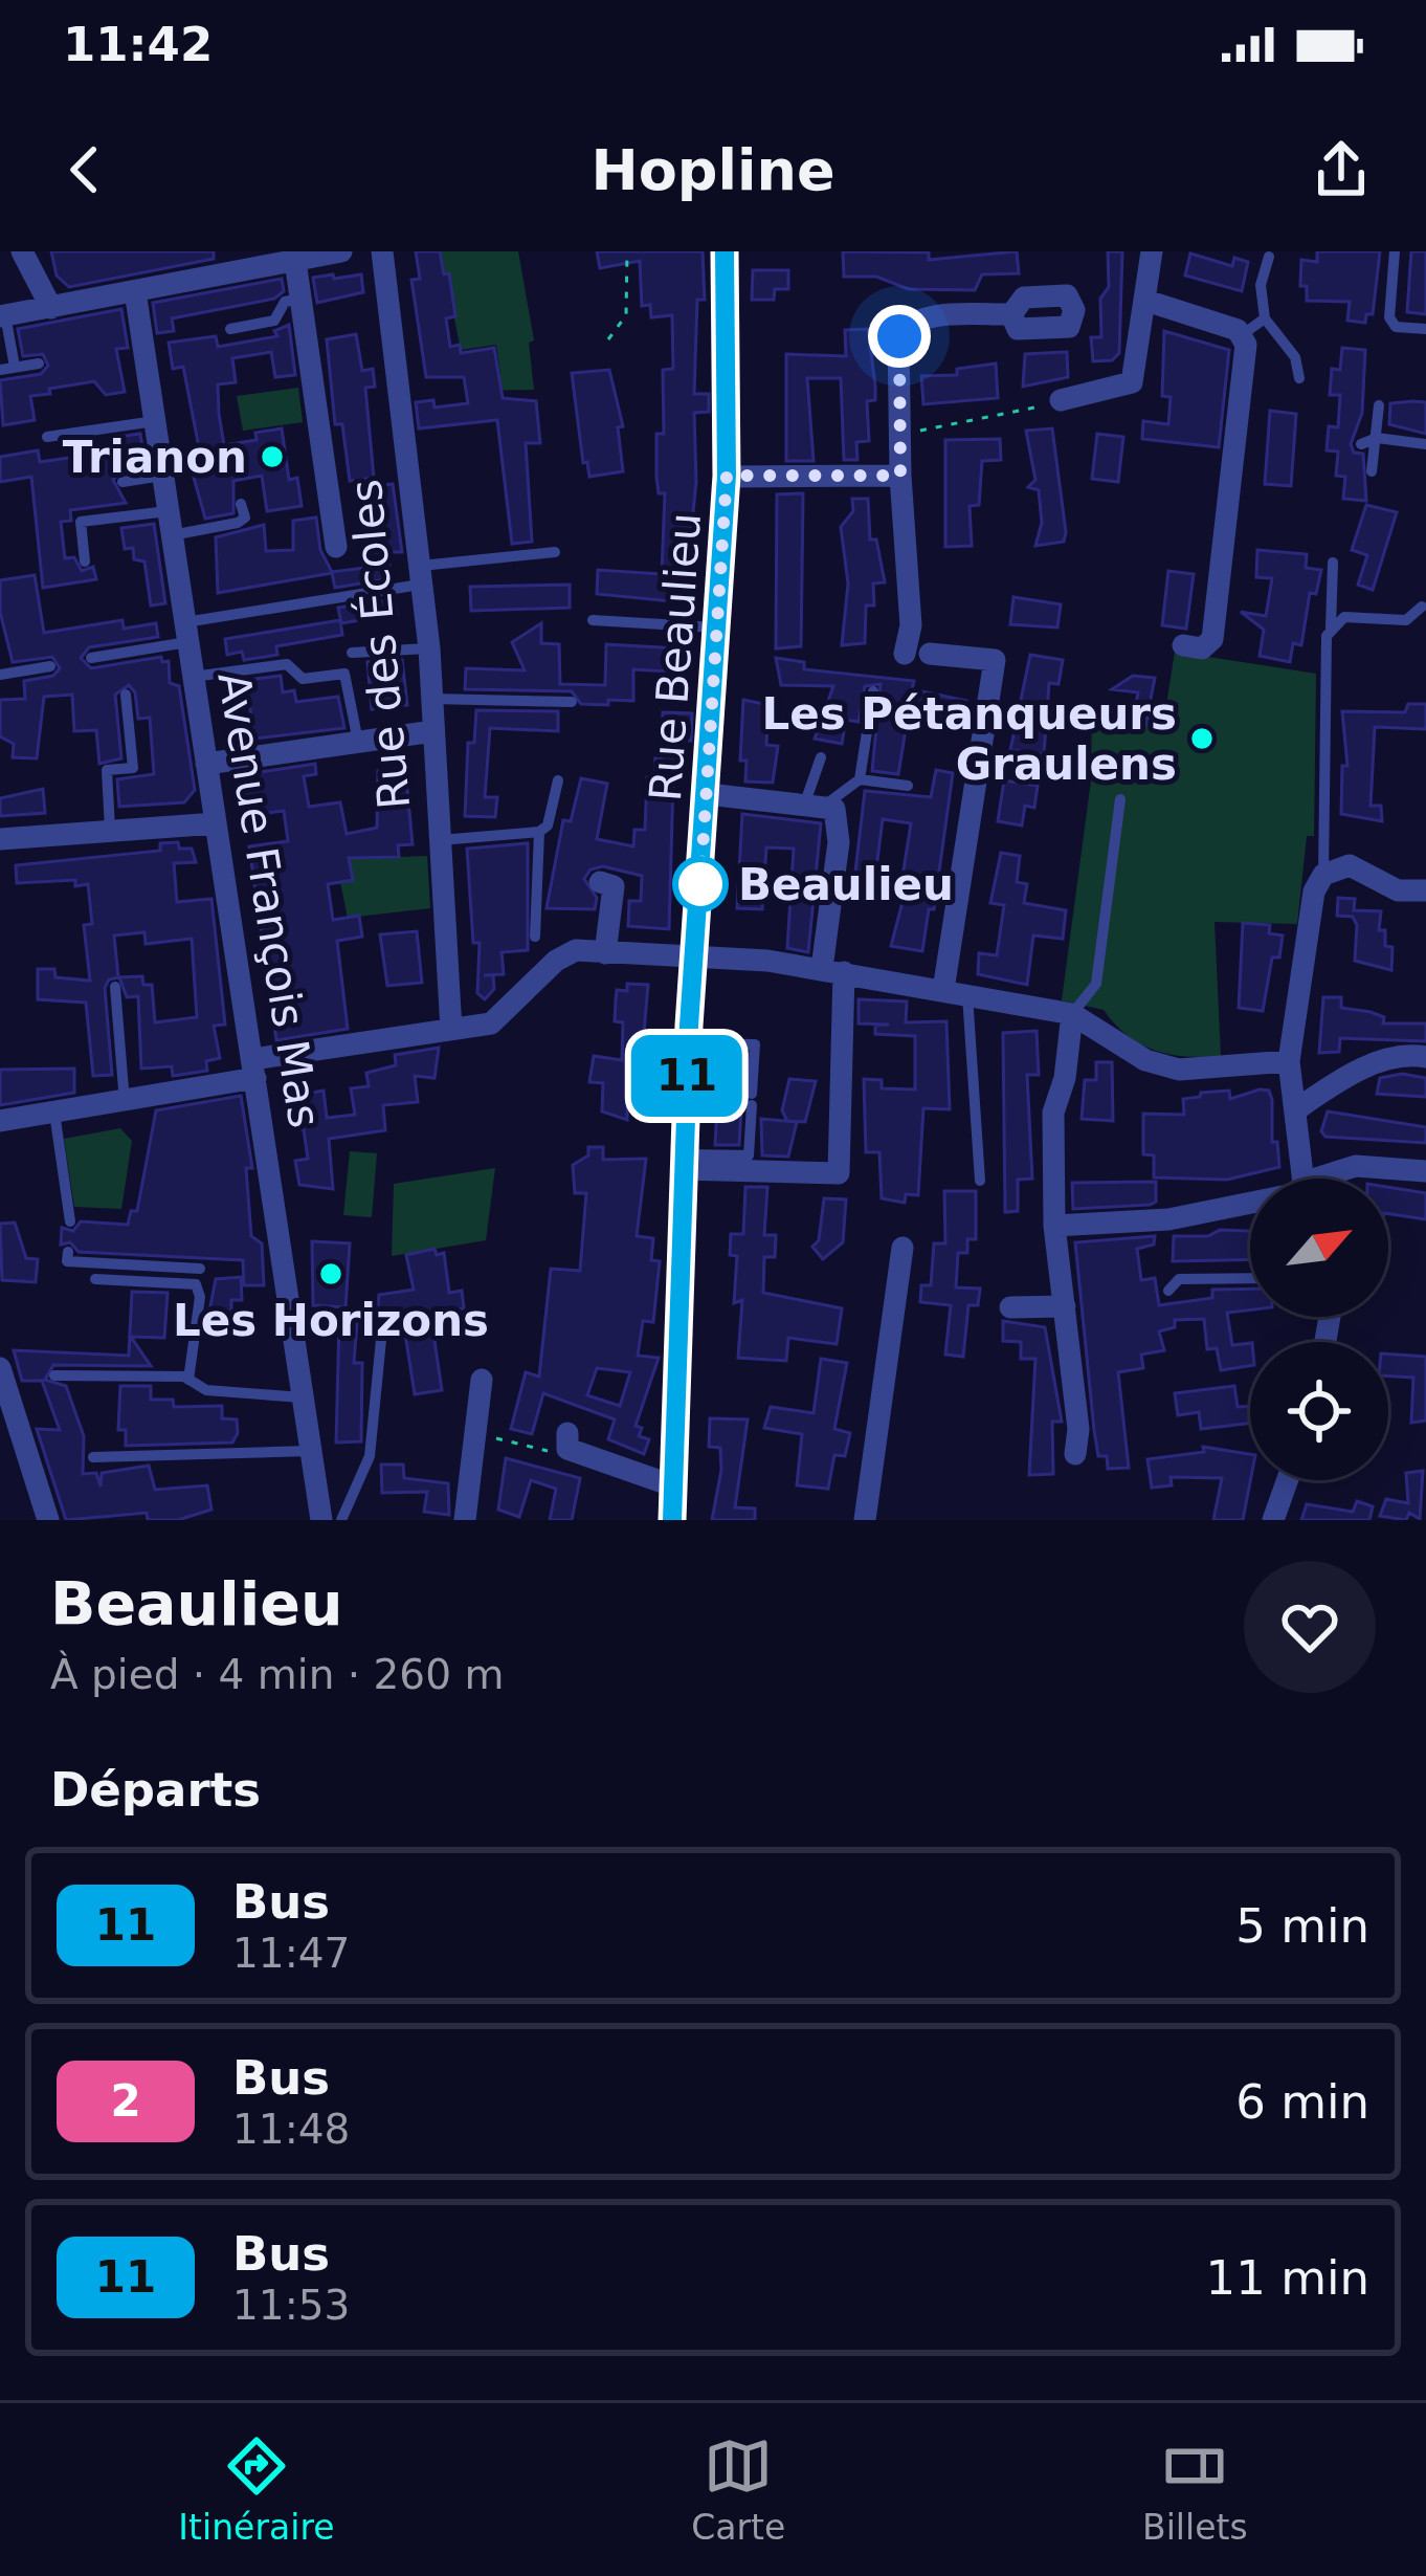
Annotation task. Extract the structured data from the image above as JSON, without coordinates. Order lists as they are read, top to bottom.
{
  "streets": {
    "street": ["Rue des Écoles", "Rue Beaulieu", "Avenue François Mas"]
  },
  "places": [
    "Trianon",
    "Les Pétanqueurs Graulens",
    "Beaulieu",
    "Les Horizons"
  ],
  "lines": ["bus line 11"],
  "north": "top right",
  "page": {
    "status": "11:42",
    "header": "Hopline",
    "on_map": "11",
    "heading": [
      ["Beaulieu", "À pied · 4 min · 260 m"],
      "Départs"
    ],
    "list": [
      {
        "mark": "11",
        "name": "Bus",
        "note": "11:47",
        "value": "5 min"
      },
      {
        "mark": "2",
        "name": "Bus",
        "note": "11:48",
        "value": "6 min"
      },
      {
        "mark": "11",
        "name": "Bus",
        "note": "11:53",
        "value": "11 min"
      }
    ],
    "tabs": ["Itinéraire", "Carte", "Billets"]
  }
}
